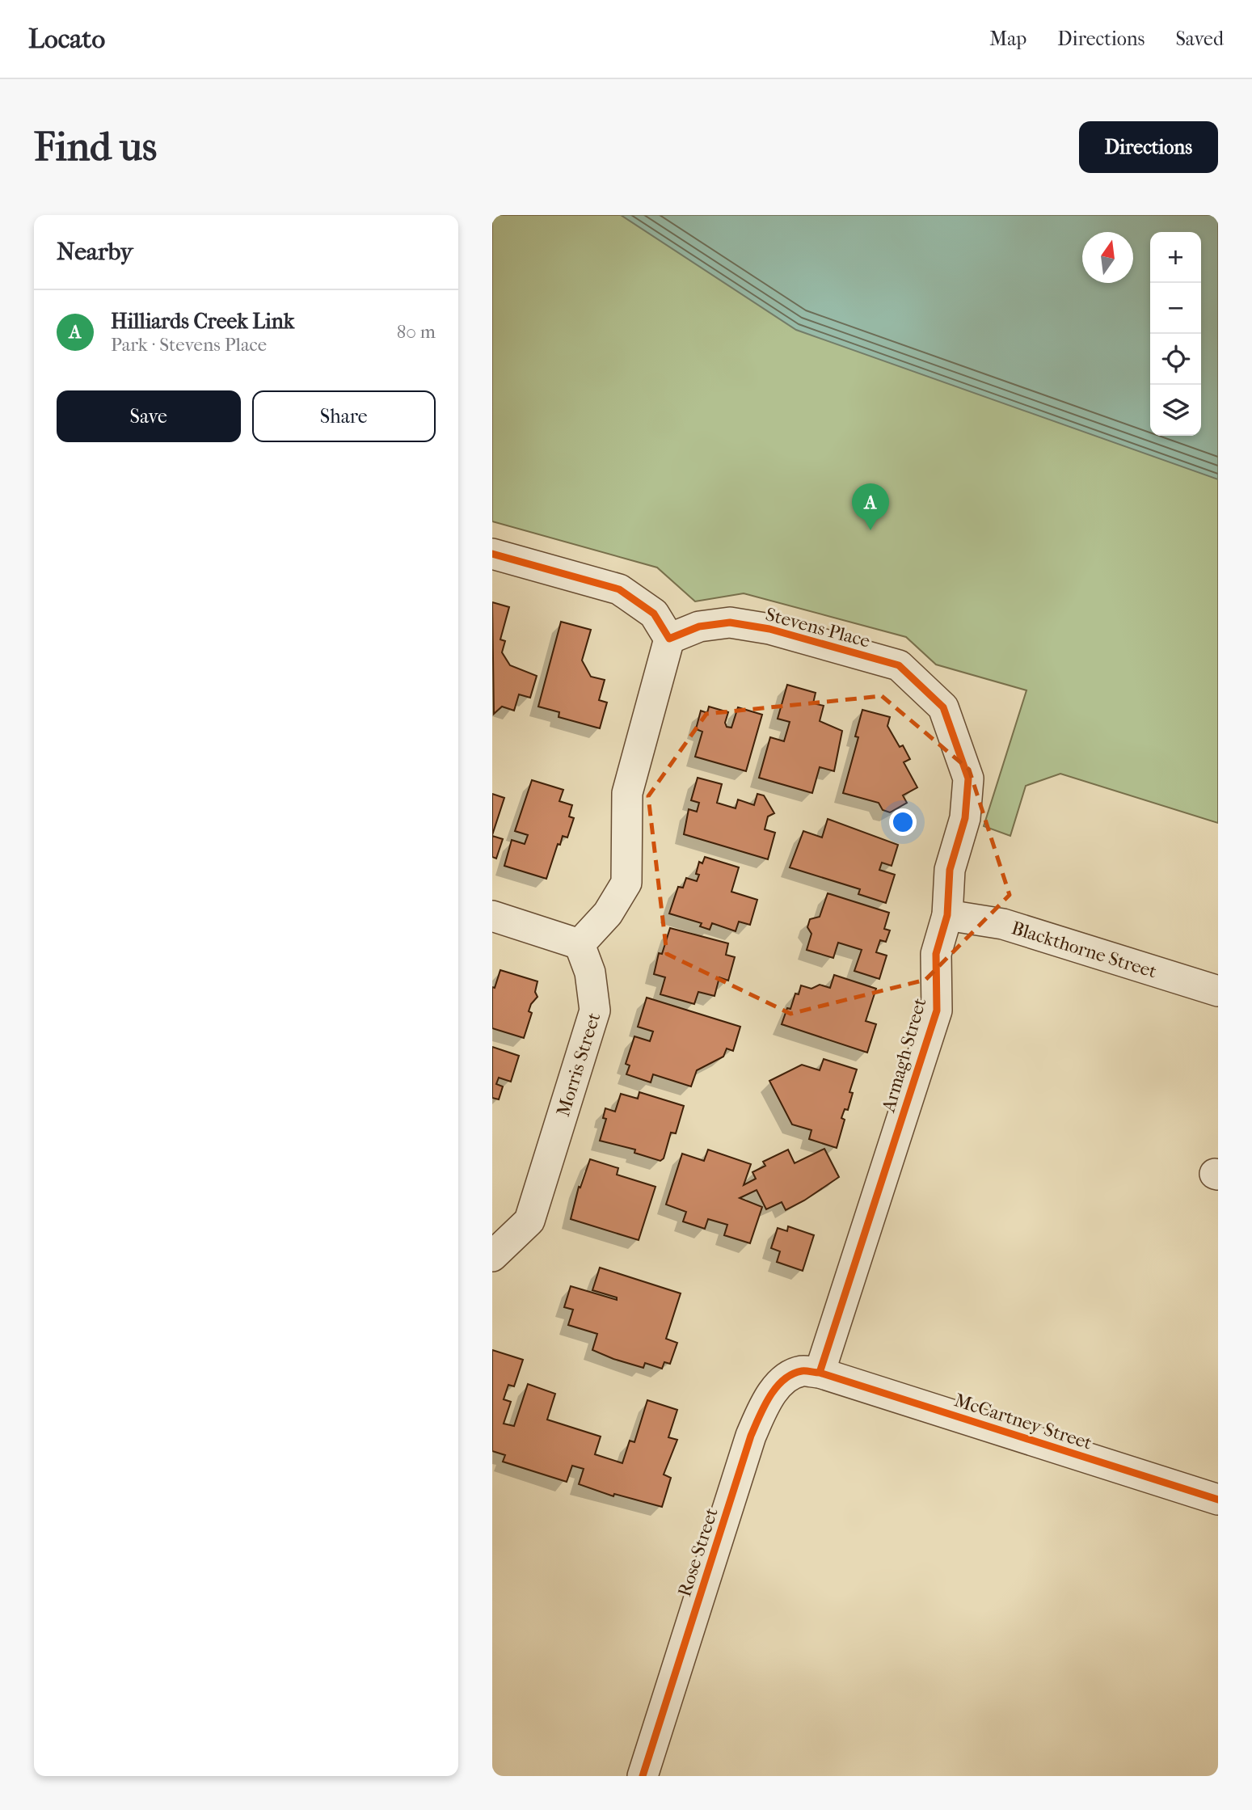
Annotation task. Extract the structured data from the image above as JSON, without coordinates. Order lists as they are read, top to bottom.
{
  "streets": {
    "street": [
      "Stevens Place",
      "Blackthorne Street",
      "Armagh Street",
      "Morris Street",
      "McCartney Street",
      "Rose Street"
    ]
  },
  "crossings": [
    ["Stevens Place", "Armagh Street"],
    ["Blackthorne Street", "Armagh Street"],
    ["Armagh Street", "McCartney Street"],
    ["Armagh Street", "Rose Street"],
    ["McCartney Street", "Rose Street"]
  ],
  "north": "top",
  "page": {
    "header": "Locato",
    "nav": ["Map", "Directions", "Saved"],
    "buttons": [
      "Directions",
      ["Save", "Share"]
    ],
    "title": "Find us",
    "heading": "Nearby",
    "map_buttons": ["+", "−"],
    "list": [
      {
        "mark": "A",
        "name": "Hilliards Creek Link",
        "note": "Park · Stevens Place",
        "value": "80 m"
      }
    ],
    "pins": "A"
  }
}
